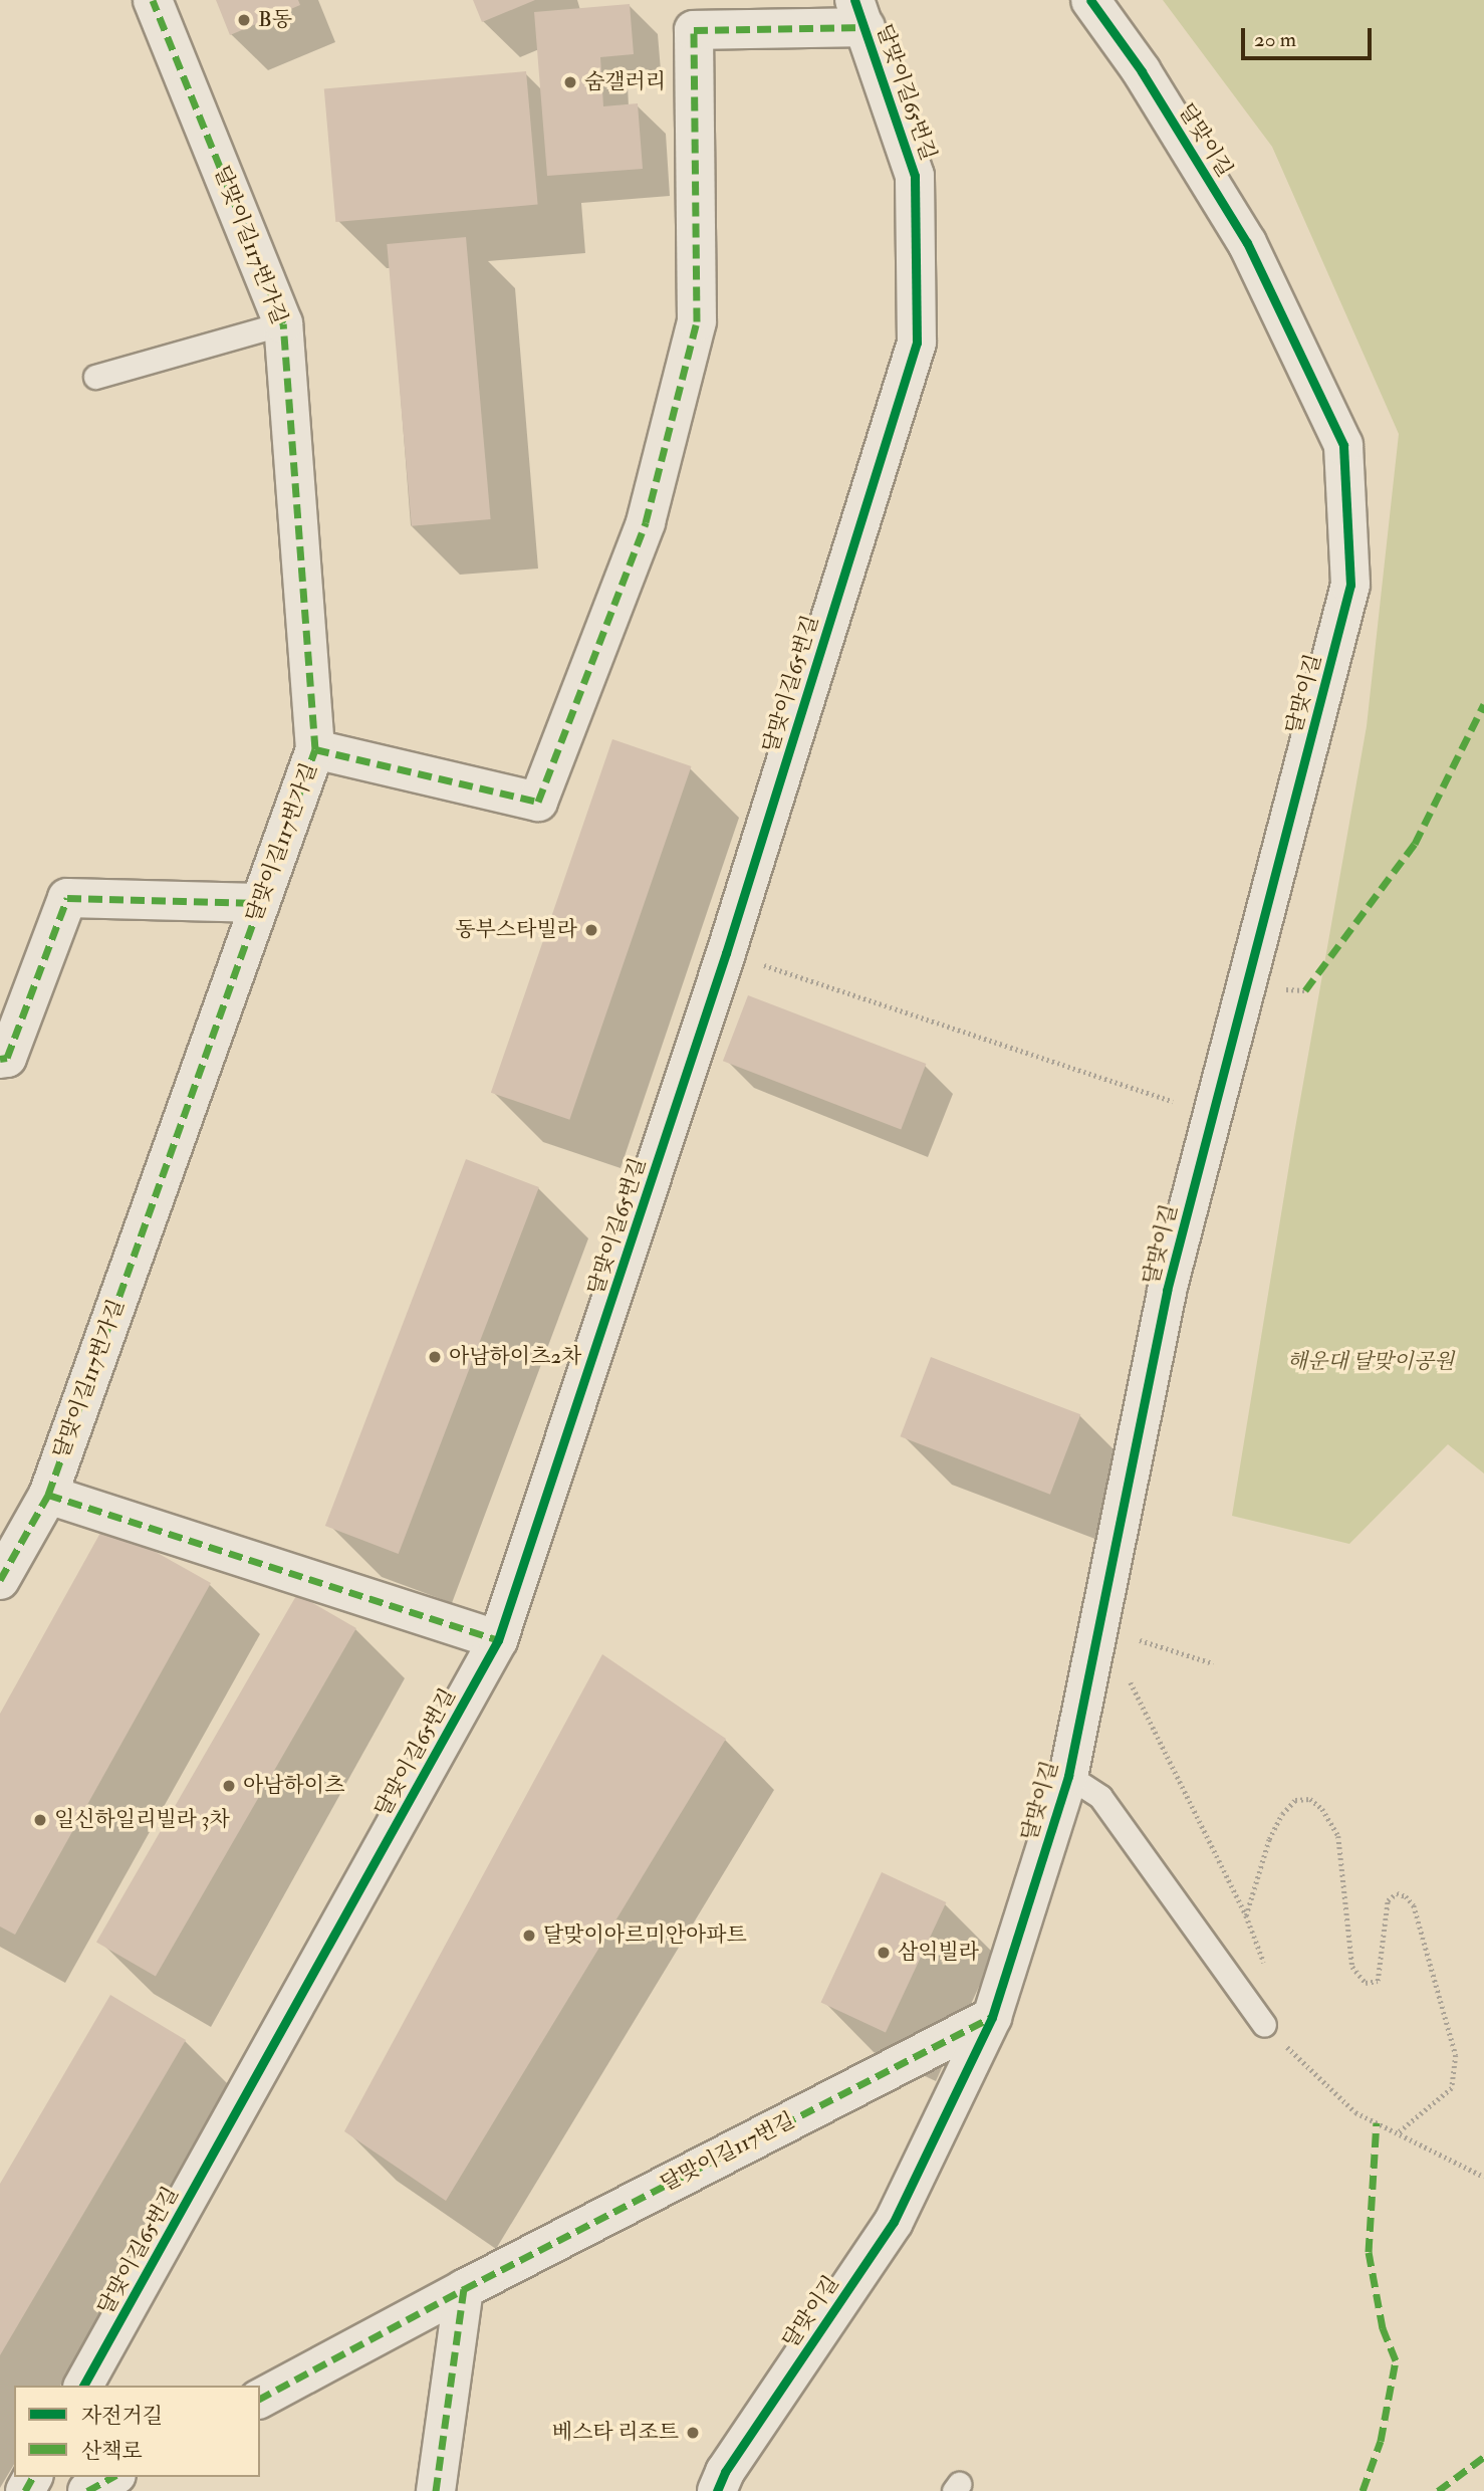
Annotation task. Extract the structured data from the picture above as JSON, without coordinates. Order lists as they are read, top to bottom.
{
  "streets": {
    "street": [
      "달맞이길65번길",
      "달맞이길",
      "달맞이길117번가길",
      "달맞이길117번길"
    ]
  },
  "crossings": [
    ["달맞이길65번길", "달맞이길117번가길"],
    ["달맞이길", "달맞이길117번길"]
  ],
  "parks": ["해운대 달맞이공원"],
  "places": [
    "B동",
    "숨갤러리",
    "동부스타빌라",
    "아남하이츠2차",
    "아남하이츠",
    "일신하일리빌라 3차",
    "달맞이아르미안아파트",
    "삼익빌라",
    "베스타 리조트"
  ],
  "legend": ["자전거길", "산책로"],
  "scale_bar": "20 m"
}
